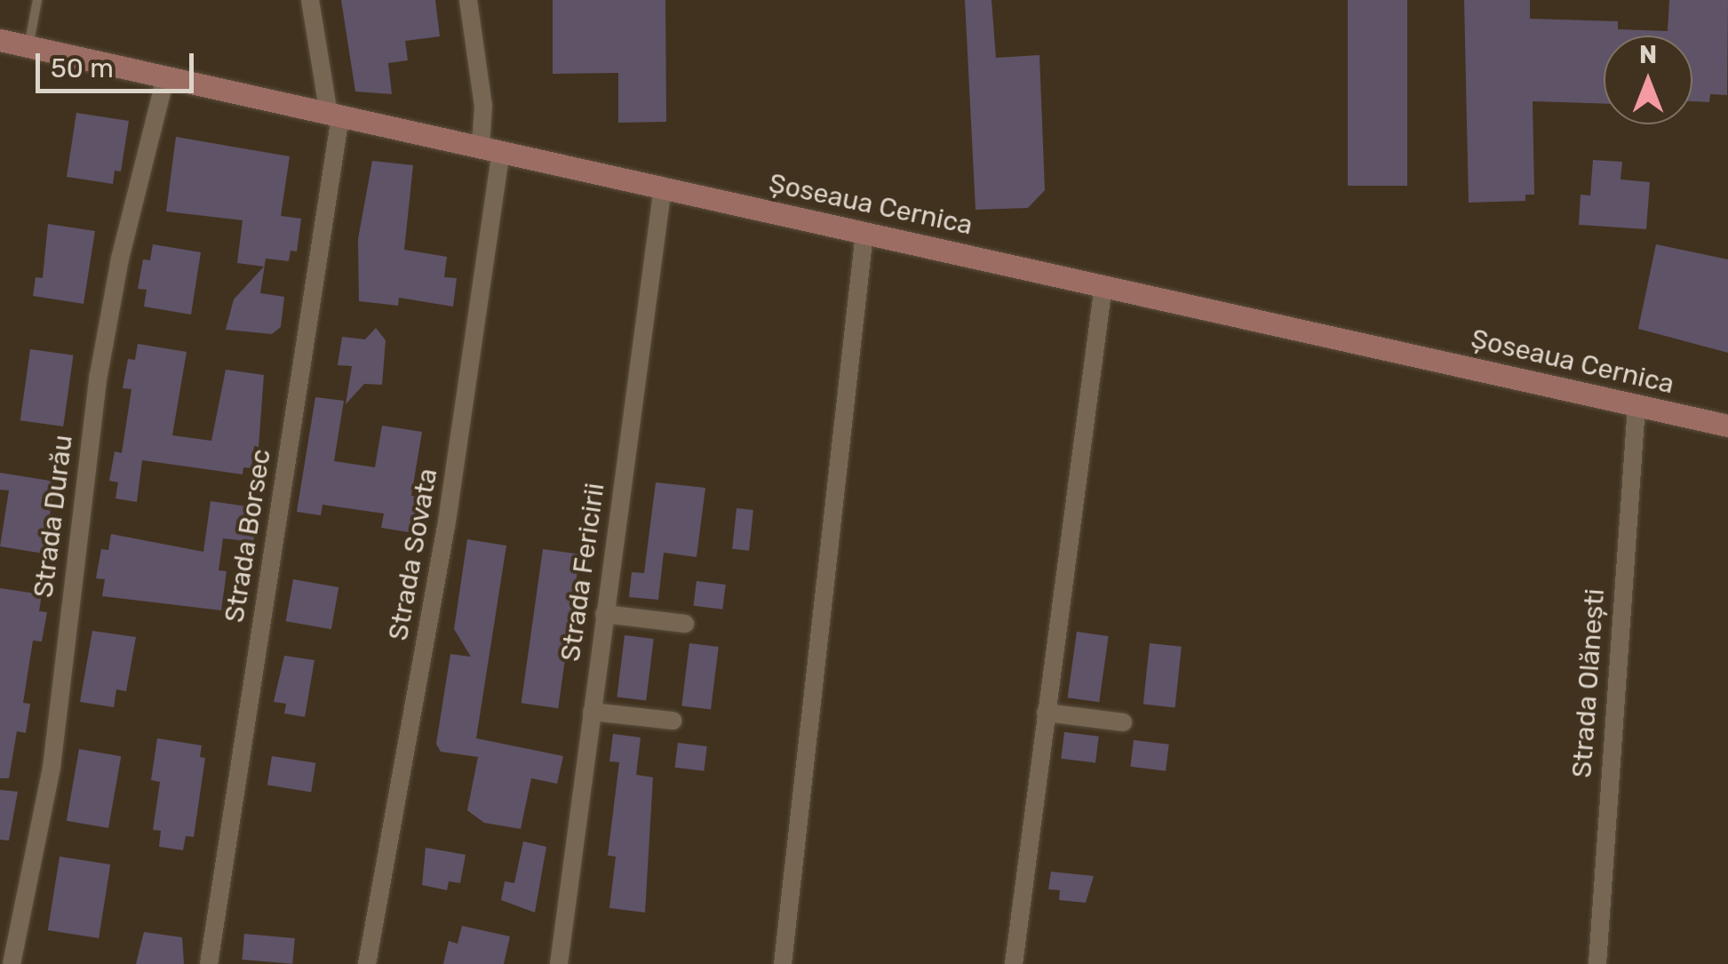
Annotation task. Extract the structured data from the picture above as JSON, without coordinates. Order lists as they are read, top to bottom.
{
  "streets": {
    "street": [
      "Șoseaua Cernica",
      "Strada Durău",
      "Strada Borsec",
      "Strada Sovata",
      "Strada Fericirii",
      "Strada Olănești"
    ]
  },
  "crossings": [
    ["Șoseaua Cernica", "Strada Durău"],
    ["Șoseaua Cernica", "Strada Borsec"],
    ["Șoseaua Cernica", "Strada Sovata"],
    ["Șoseaua Cernica", "Strada Fericirii"],
    ["Șoseaua Cernica", "Strada Olănești"]
  ],
  "scale_bar": "50 m",
  "north": "top"
}
